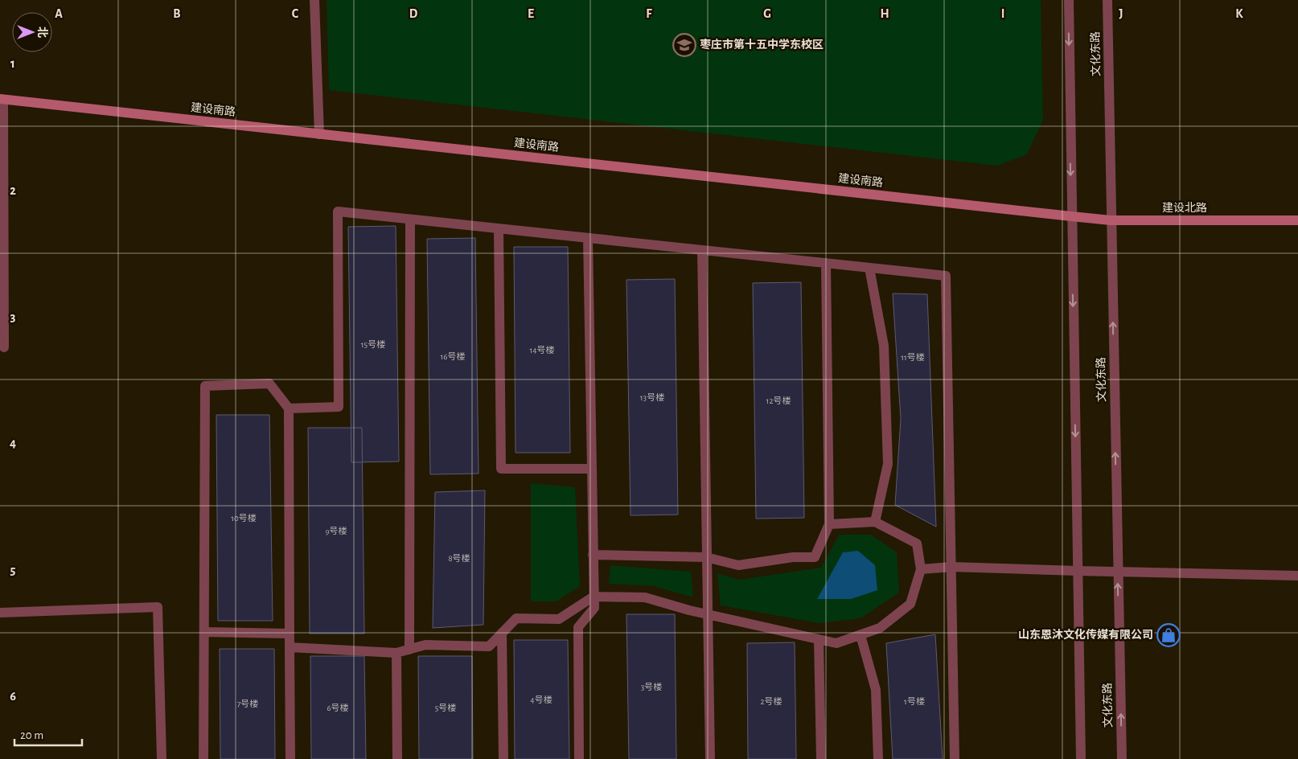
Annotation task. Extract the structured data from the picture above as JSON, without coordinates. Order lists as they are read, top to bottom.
{
  "streets": {
    "main road": ["建设南路", "建设北路"],
    "street": ["文化东路"]
  },
  "crossings": [
    ["文化东路", "建设北路"],
    ["建设南路", "建设北路"]
  ],
  "places": {
    "school or university": ["枣庄市第十五中学东校区"],
    "shop": ["山东恩沐文化传媒有限公司"]
  },
  "house_numbers": [
    "15号楼",
    "14号楼",
    "16号楼",
    "11号楼",
    "13号楼",
    "12号楼",
    "10号楼",
    "9号楼",
    "8号楼",
    "3号楼",
    "4号楼",
    "2号楼",
    "1号楼",
    "7号楼",
    "6号楼",
    "5号楼"
  ],
  "scale_bar": "20 m",
  "north": "right",
  "grid": {
    "columns": [
      "A",
      "B",
      "C",
      "D",
      "E",
      "F",
      "G",
      "H",
      "I",
      "J",
      "K"
    ],
    "rows": [
      "1",
      "2",
      "3",
      "4",
      "5",
      "6"
    ]
  }
}
